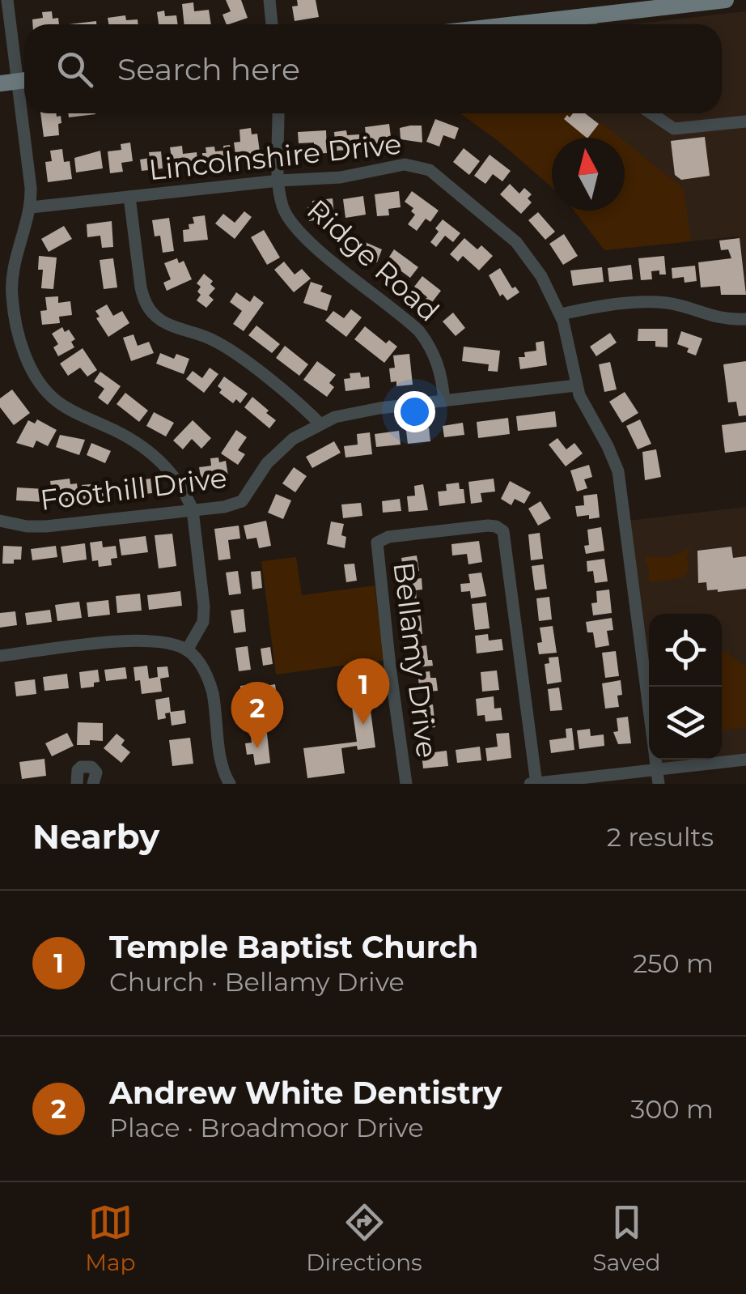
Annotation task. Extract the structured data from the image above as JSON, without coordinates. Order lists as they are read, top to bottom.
{
  "streets": {
    "street": [
      "Lincolnshire Drive",
      "Ridge Road",
      "Foothill Drive",
      "Bellamy Drive"
    ]
  },
  "crossings": [
    ["Lincolnshire Drive", "Ridge Road"],
    ["Lincolnshire Drive", "Foothill Drive"],
    ["Ridge Road", "Foothill Drive"]
  ],
  "north": "top",
  "page": {
    "search": "Search here",
    "pins": ["1", "2"],
    "heading": ["Nearby", "2 results"],
    "list": [
      {
        "mark": "1",
        "name": "Temple Baptist Church",
        "note": "Church · Bellamy Drive",
        "value": "250 m"
      },
      {
        "mark": "2",
        "name": "Andrew White Dentistry",
        "note": "Place · Broadmoor Drive",
        "value": "300 m"
      }
    ],
    "nav": ["Map", "Directions", "Saved"]
  }
}
